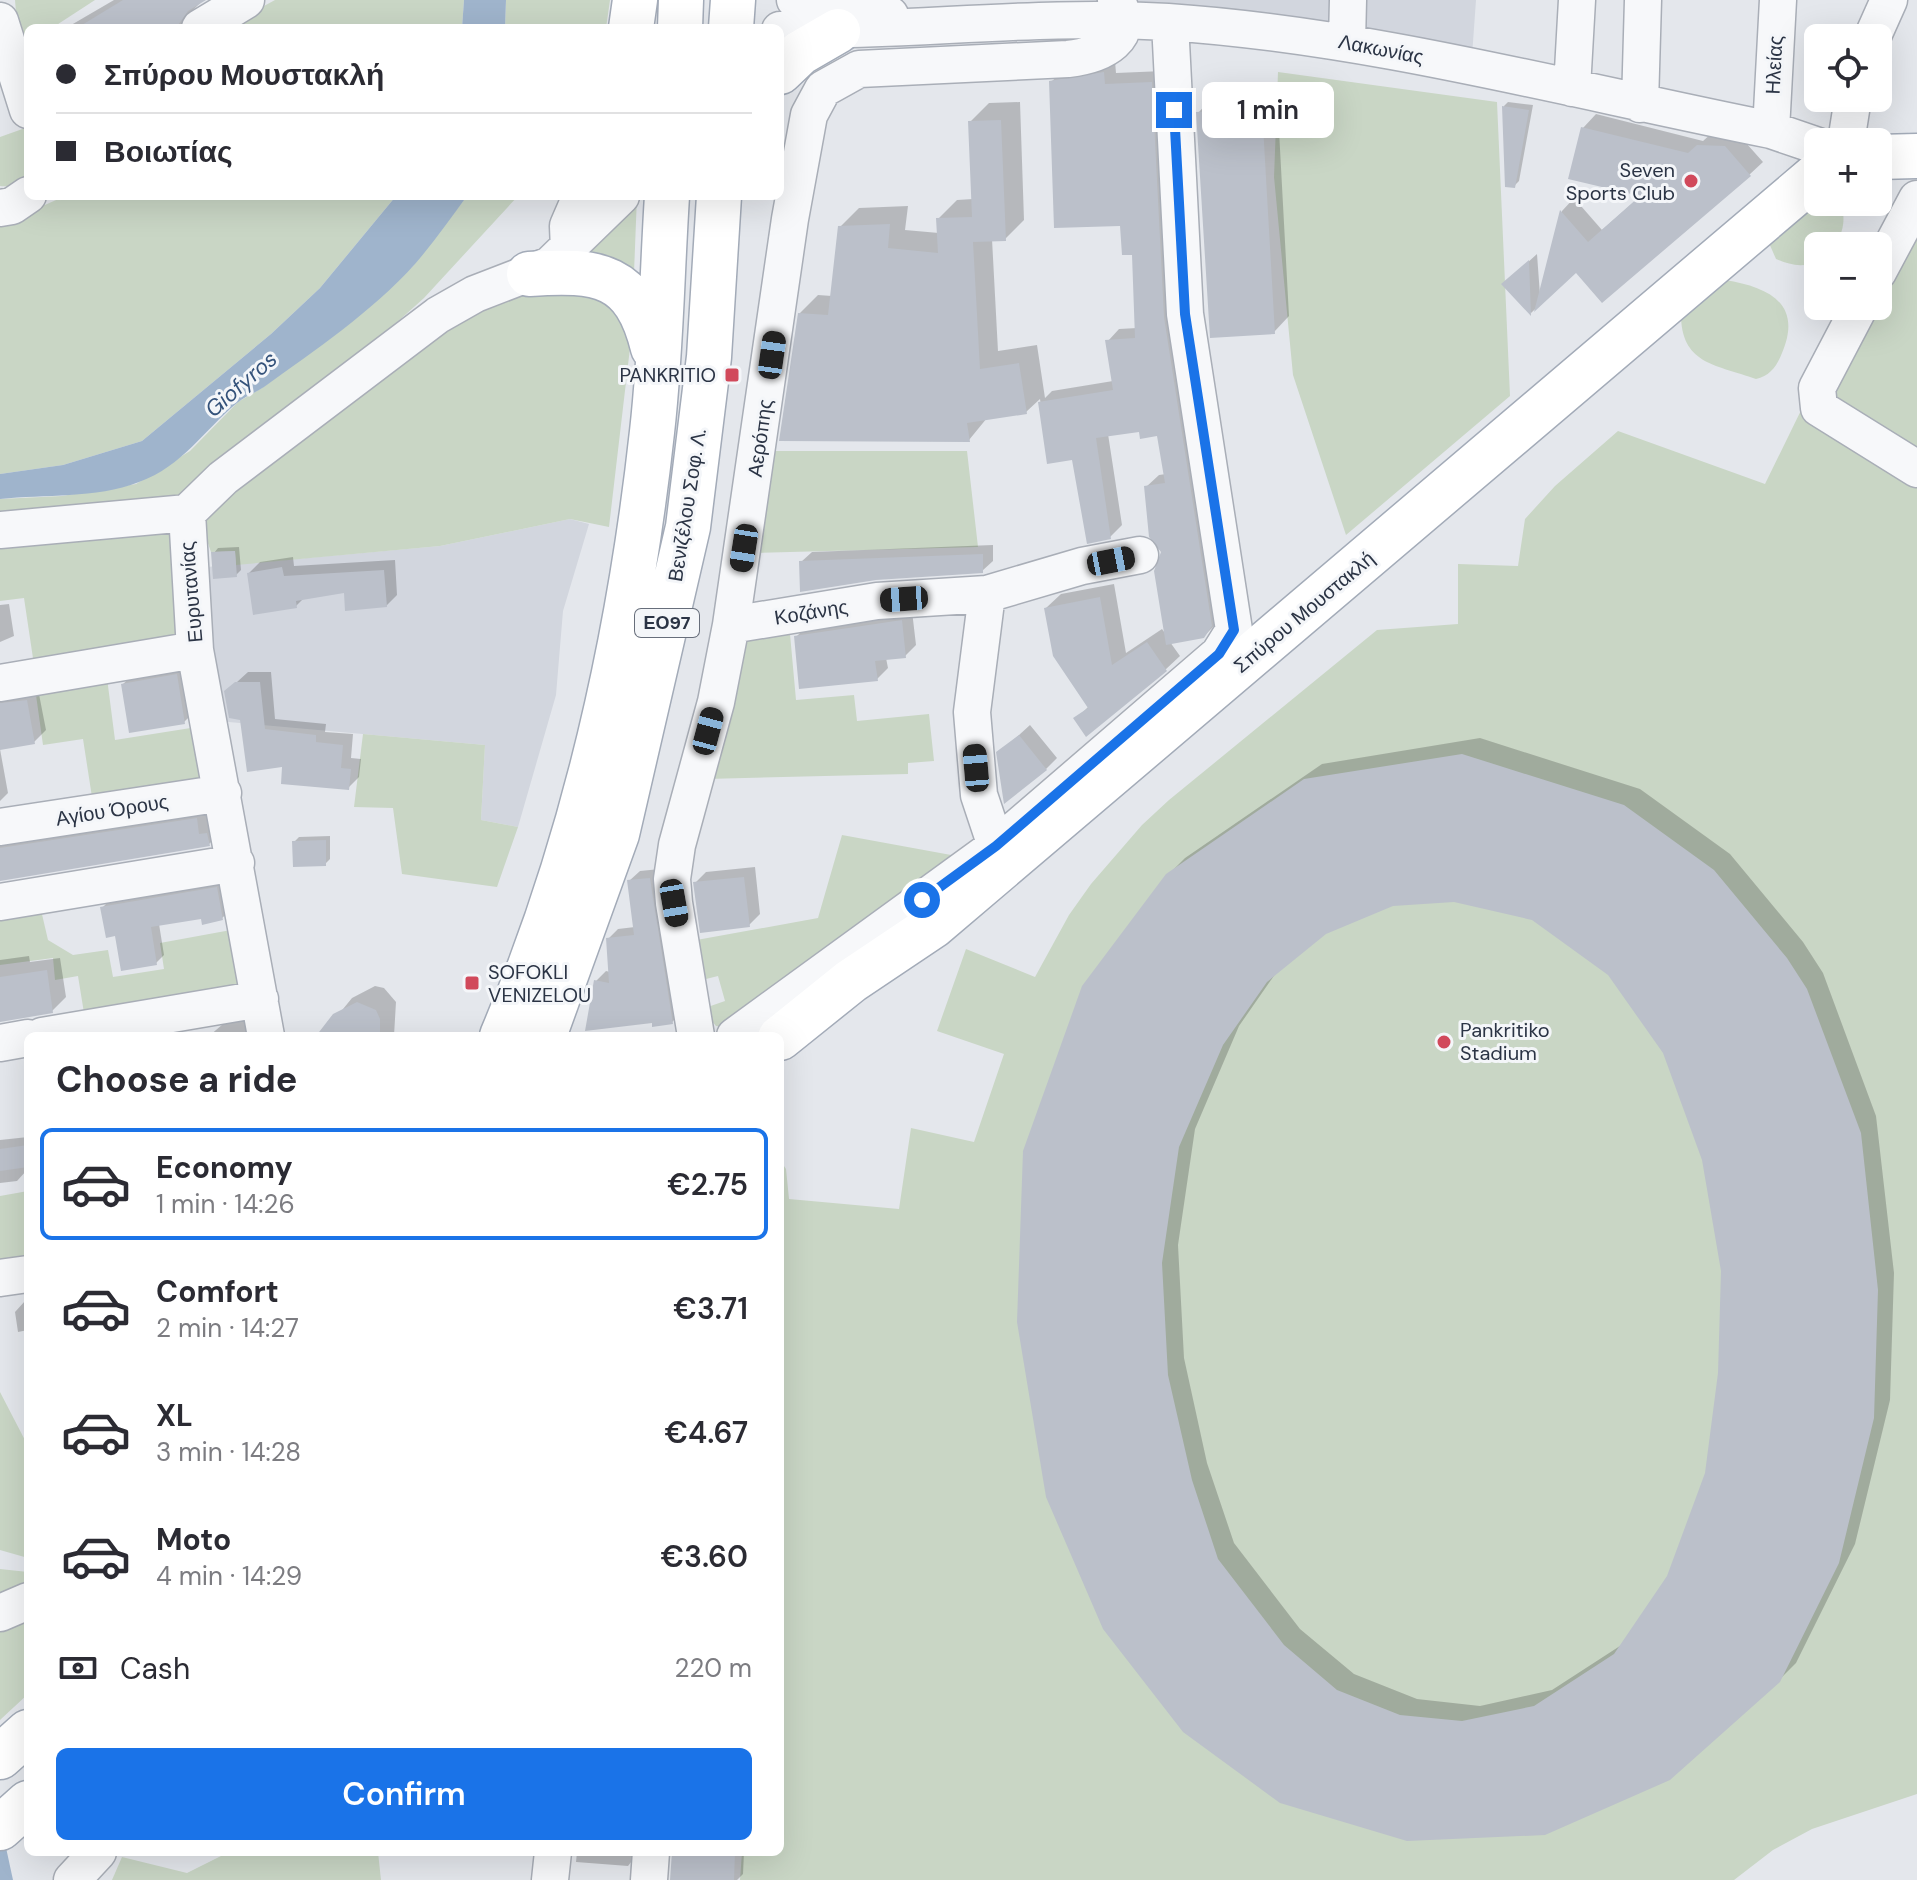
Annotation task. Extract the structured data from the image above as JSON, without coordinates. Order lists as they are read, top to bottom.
{
  "streets": {
    "main road": ["Βενιζέλου Σοφ. Λ.", "Σπύρου Μουστακλή", "ΕΟ97"],
    "street": [
      "Λακωνίας",
      "Ηλείας",
      "Αερόπης",
      "Ευρυτανίας",
      "Κοζάνης",
      "Αγίου Όρους"
    ]
  },
  "crossings": [
    ["Λακωνίας", "Ηλείας"],
    ["Λακωνίας", "Αερόπης"],
    ["Λακωνίας", "Σπύρου Μουστακλή"],
    ["Αερόπης", "Κοζάνης"],
    ["Ευρυτανίας", "Αγίου Όρους"]
  ],
  "water": ["Giofyros"],
  "places": {
    "other": ["Seven Sports Club", "Pankritiko Stadium"],
    "transit": ["PANKRITIO", "SOFOKLI VENIZELOU"]
  },
  "page": {
    "map_buttons": ["+", "−"],
    "banner": ["Σπύρου Μουστακλή", "Βοιωτίας"],
    "bubble": "1 min",
    "heading": "Choose a ride",
    "list": [
      {
        "name": "Economy",
        "note": "1 min · 14:26",
        "value": "€2.75"
      },
      {
        "name": "Comfort",
        "note": "2 min · 14:27",
        "value": "€3.71"
      },
      {
        "name": "XL",
        "note": "3 min · 14:28",
        "value": "€4.67"
      },
      {
        "name": "Moto",
        "note": "4 min · 14:29",
        "value": "€3.60"
      }
    ],
    "pay": ["Cash", "220 m"],
    "buttons": "Confirm"
  }
}
